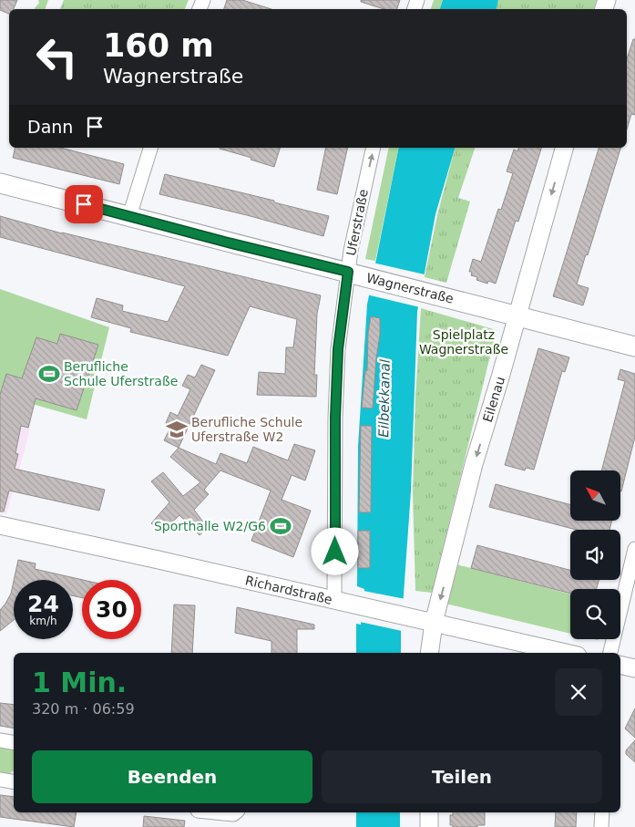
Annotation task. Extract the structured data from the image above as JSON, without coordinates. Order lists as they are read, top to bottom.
{
  "streets": {
    "main road": ["Wagnerstraße"],
    "street": ["Uferstraße", "Eilenau", "Richardstraße"]
  },
  "crossings": [
    ["Uferstraße", "Wagnerstraße"],
    ["Uferstraße", "Richardstraße"],
    ["Wagnerstraße", "Eilenau"],
    ["Eilenau", "Richardstraße"]
  ],
  "one_way": ["Eilenau"],
  "water": ["Eilbekkanal"],
  "parks": ["Spielplatz Wagnerstraße"],
  "places": {
    "sports": ["Berufliche Schule Uferstraße", "Sporthalle W2/G6"],
    "school or university": ["Berufliche Schule Uferstraße W2"]
  },
  "north": "top left",
  "page": {
    "turn": ["160 m", "Wagnerstraße"],
    "then": "Dann",
    "speed": "24 km/h",
    "limit": "30",
    "heading": ["1 Min.", "320 m · 06:59"],
    "buttons": ["Beenden", "Teilen"]
  }
}
